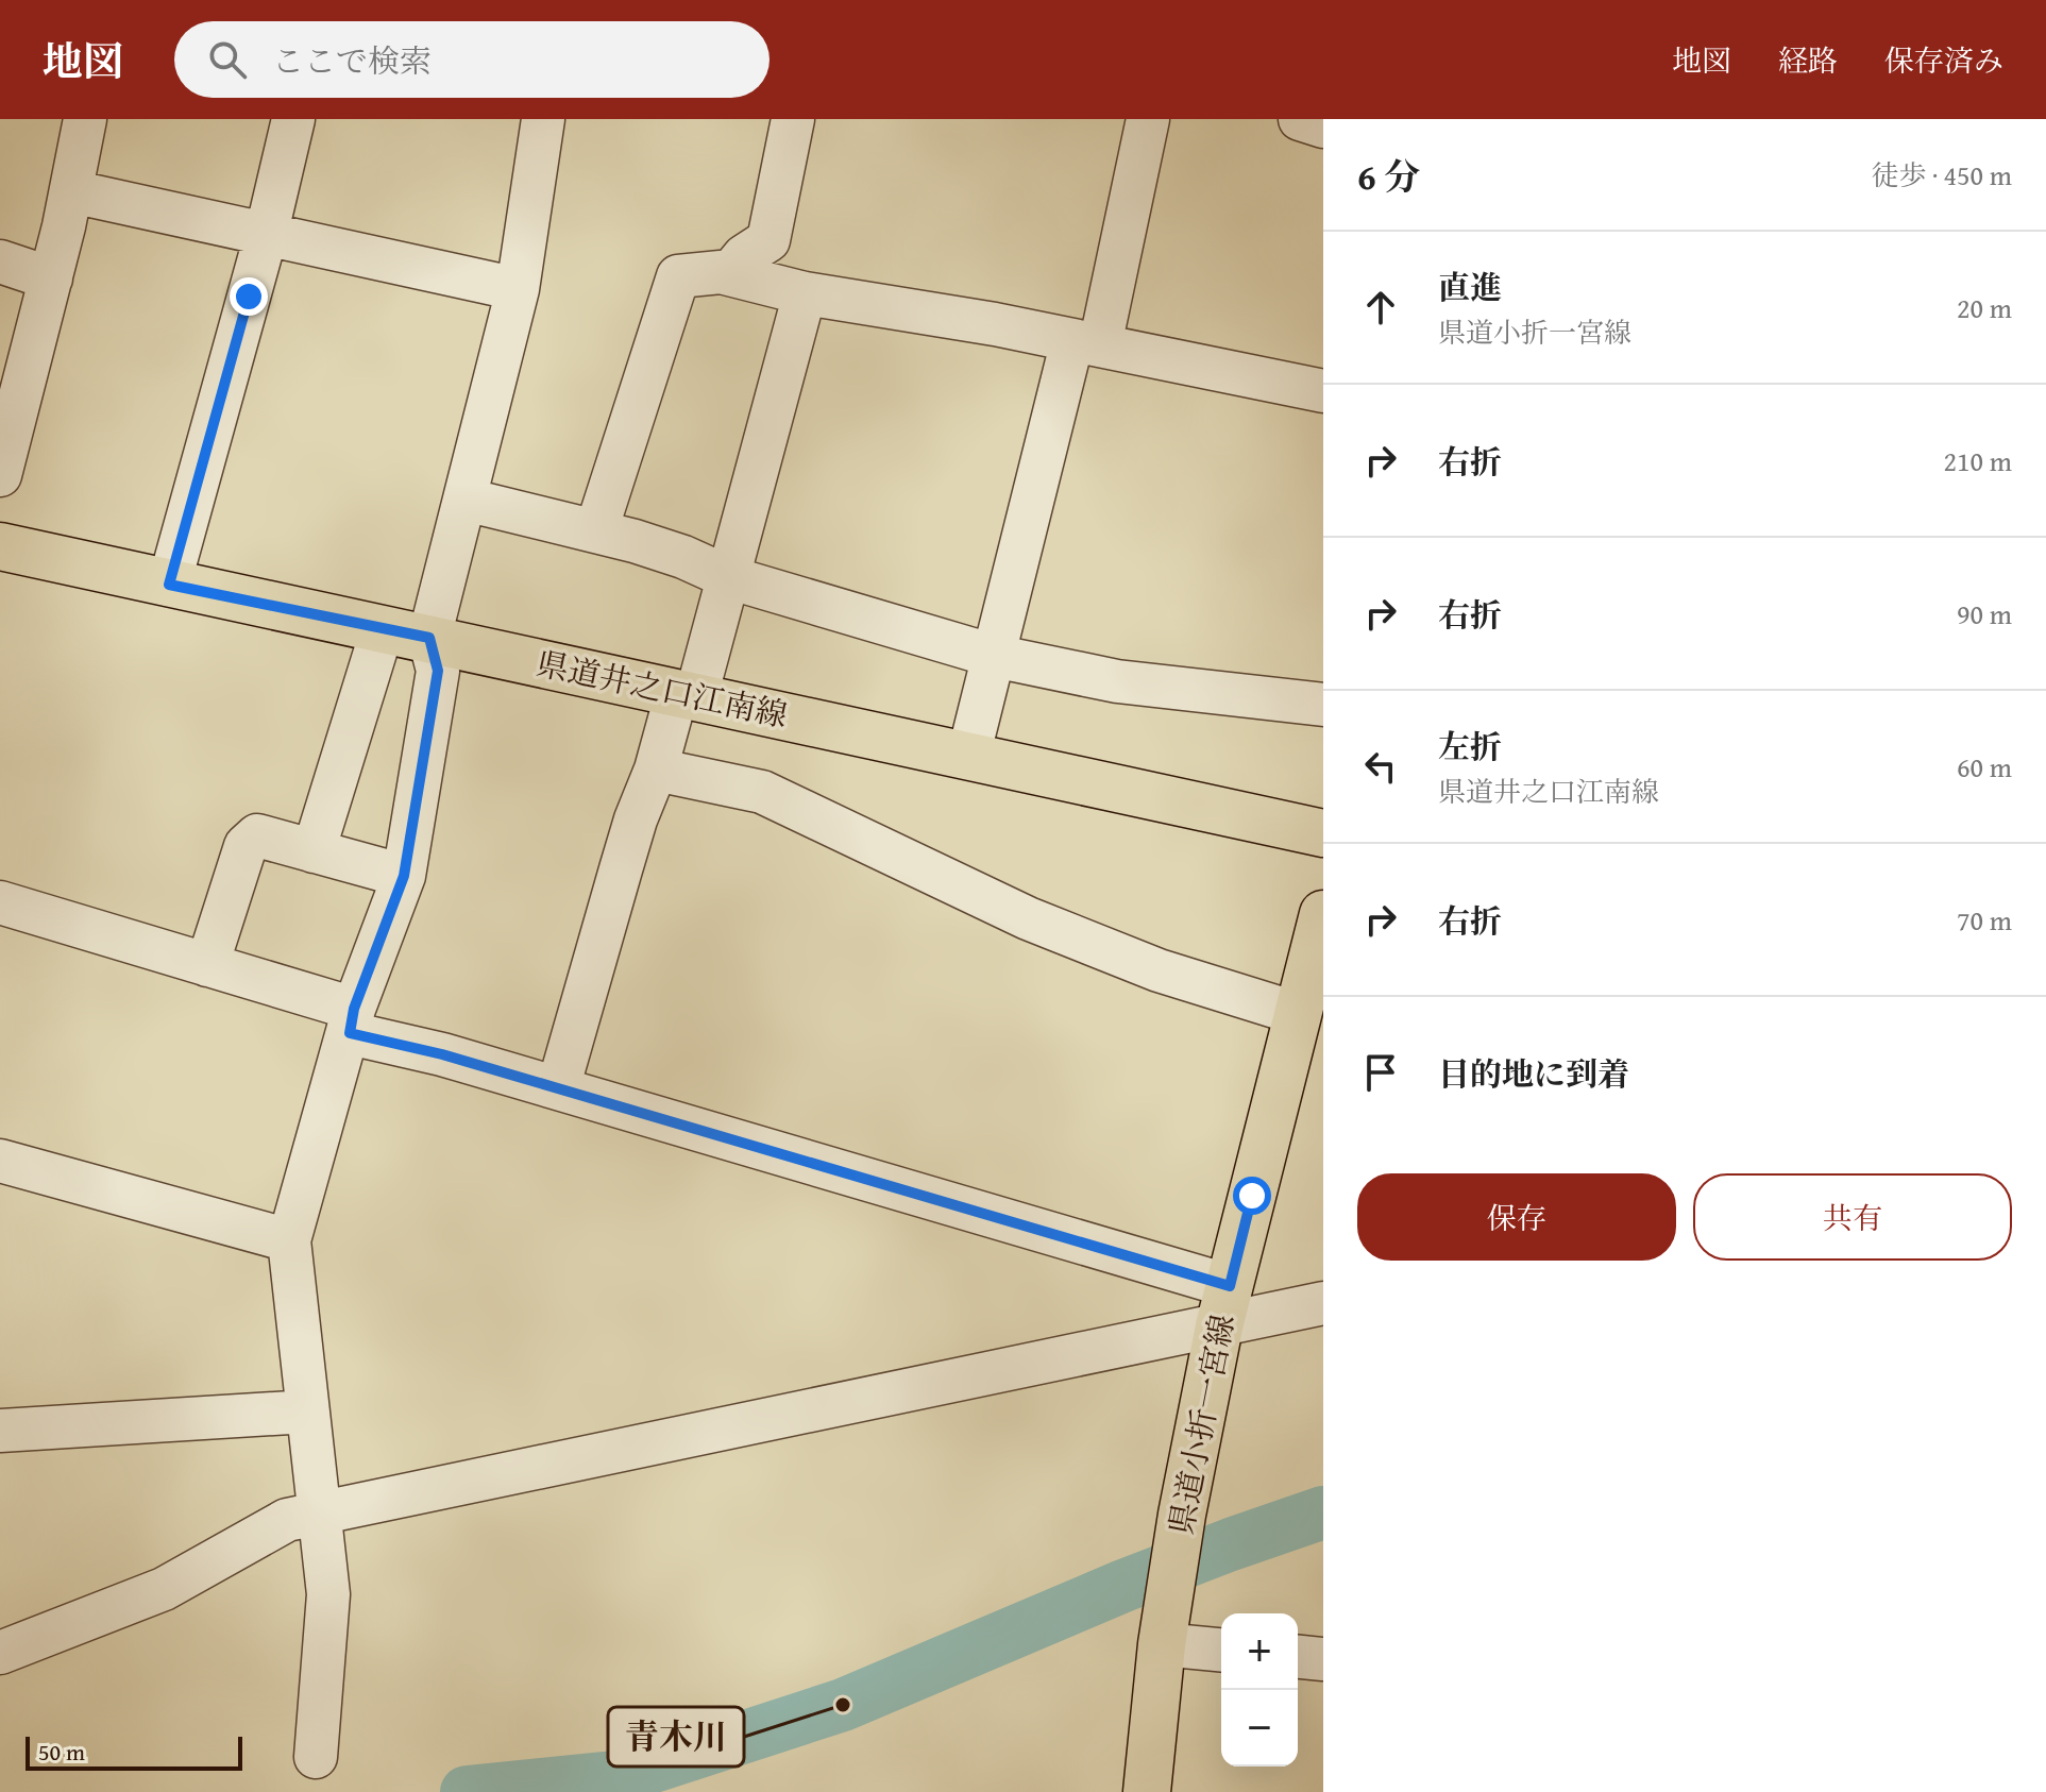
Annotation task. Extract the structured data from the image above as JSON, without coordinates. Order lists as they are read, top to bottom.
{
  "streets": {
    "main road": ["県道井之口江南線", "県道小折一宮線"]
  },
  "places": ["青木川"],
  "scale_bar": "50 m",
  "page": {
    "header": "地図",
    "search": "ここで検索",
    "nav": ["地図", "経路", "保存済み"],
    "heading": ["6 分", "徒歩 · 450 m"],
    "list": [
      ["直進", "県道小折一宮線", "20 m"],
      ["右折", "210 m"],
      ["右折", "90 m"],
      ["左折", "県道井之口江南線", "60 m"],
      ["右折", "70 m"],
      "目的地に到着"
    ],
    "buttons": ["保存", "共有"],
    "map_buttons": ["+", "−"],
    "scale": "50 m"
  }
}
